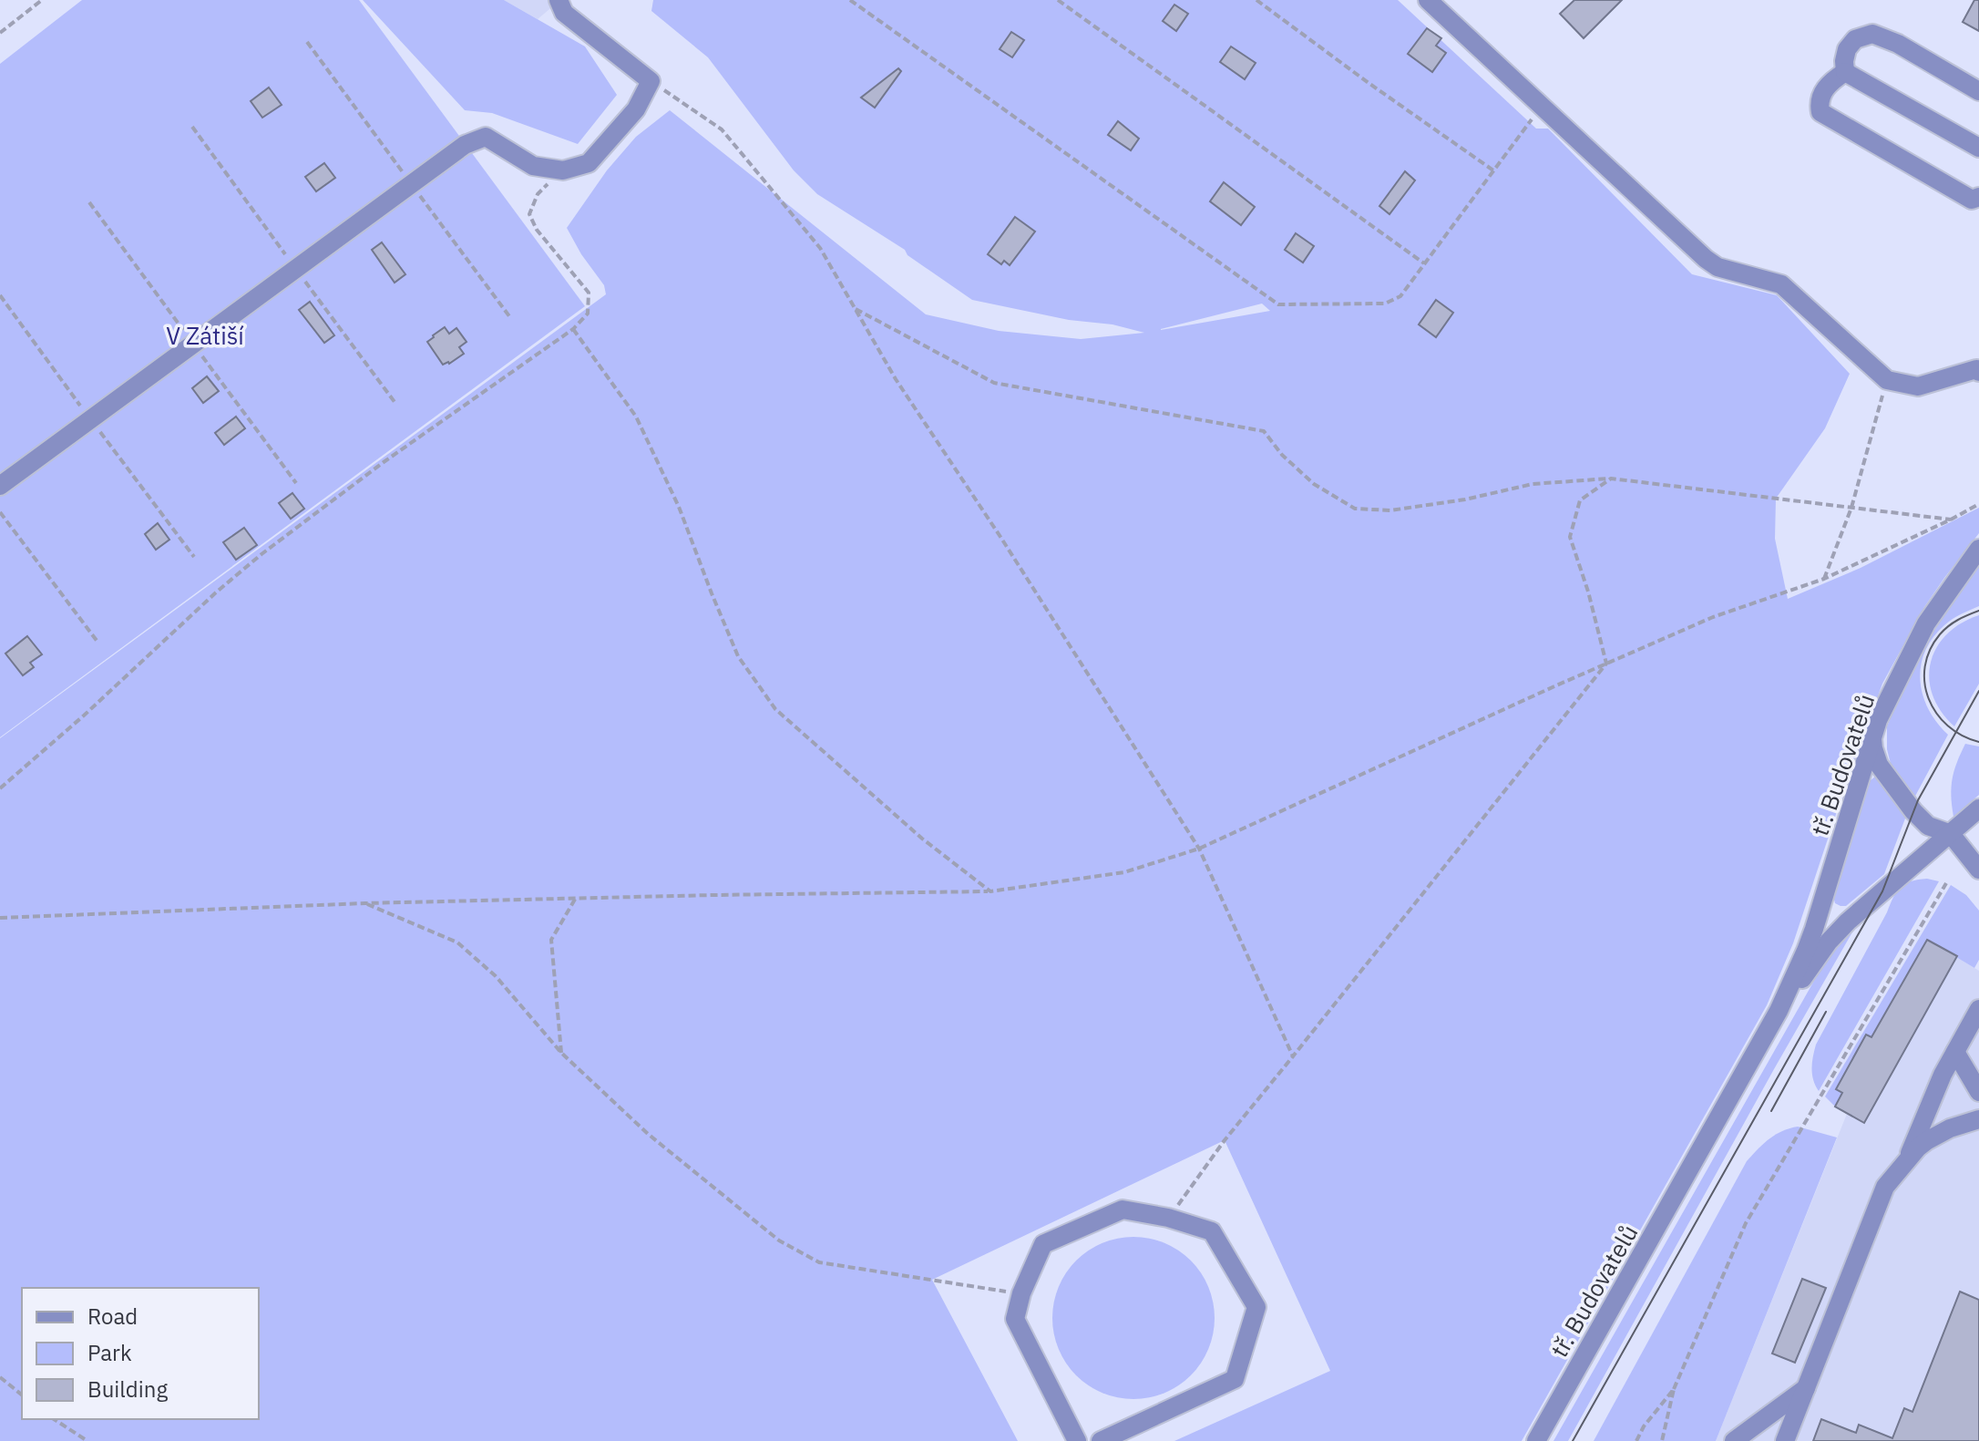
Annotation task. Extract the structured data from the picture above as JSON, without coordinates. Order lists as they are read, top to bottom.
{
  "streets": {
    "street": ["tř. Budovatelů"]
  },
  "parks": ["V Zátiší"],
  "legend": ["Road", "Park", "Building"]
}
